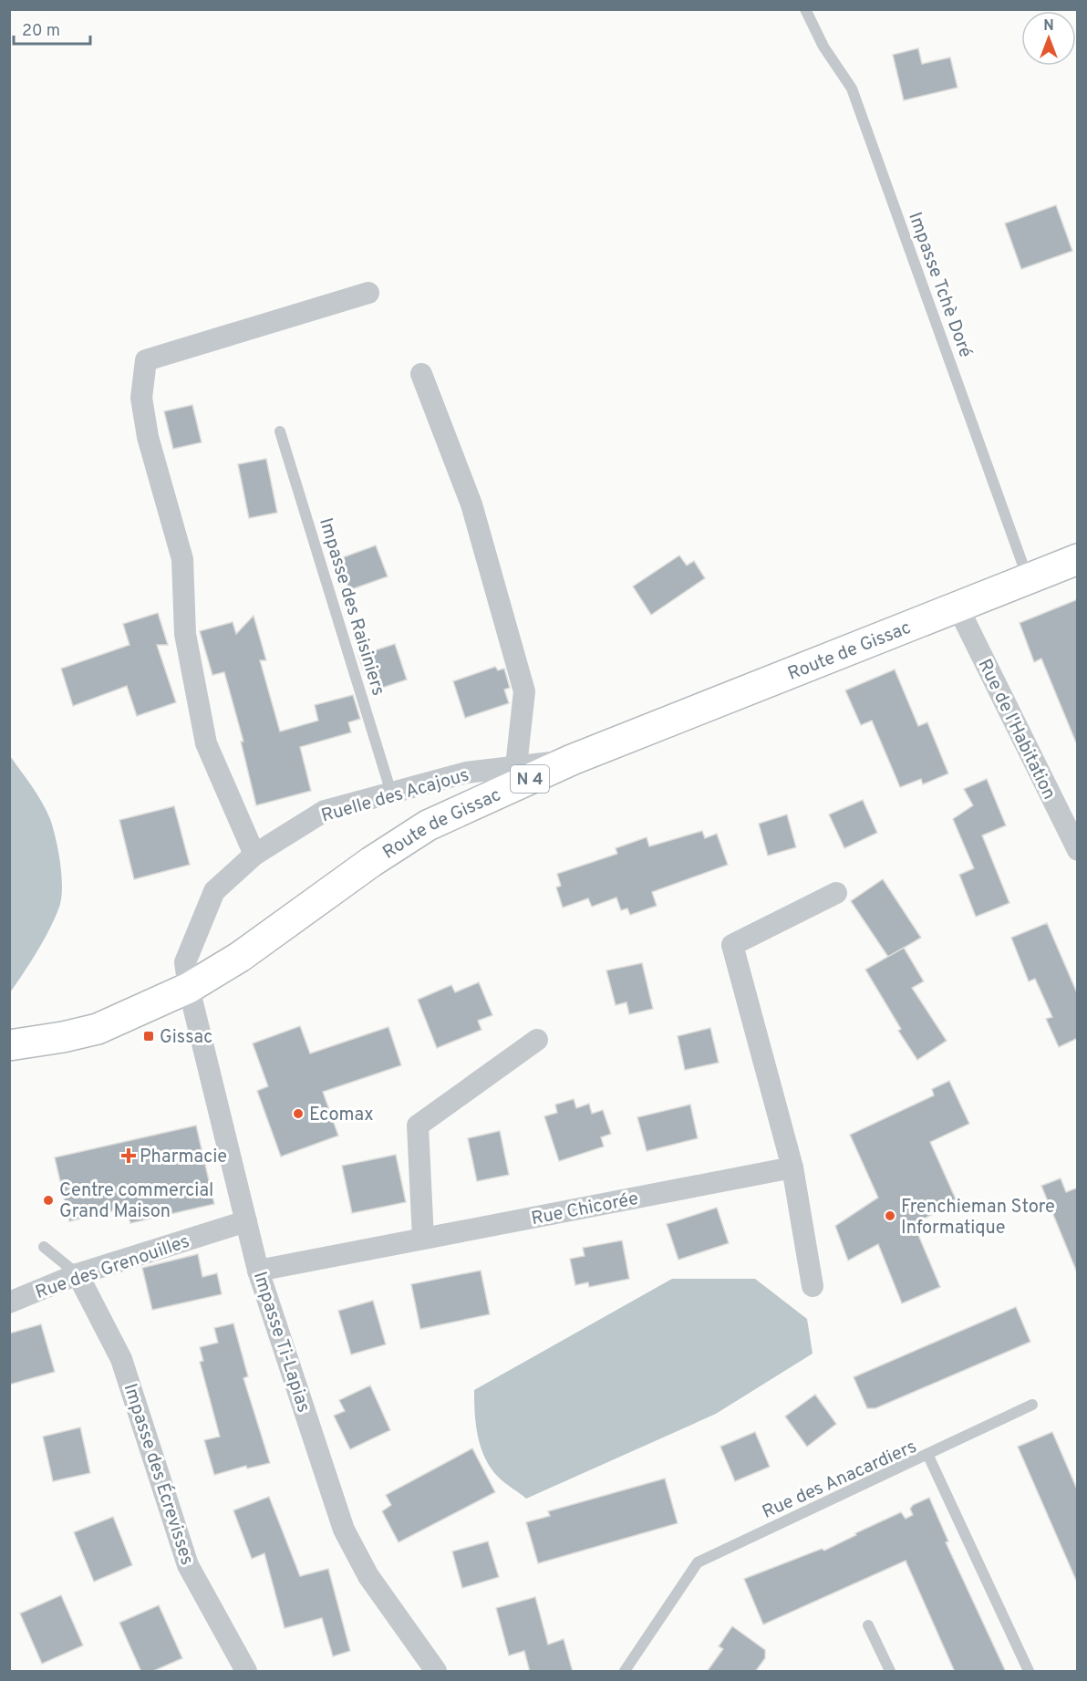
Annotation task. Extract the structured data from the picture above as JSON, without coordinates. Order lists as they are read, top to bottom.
{
  "streets": {
    "main road": ["Route de Gissac", "N 4"],
    "street": [
      "Rue de l'Habitation",
      "Ruelle des Acajous",
      "Rue Chicorée",
      "Rue des Grenouilles",
      "Impasse Ti-Lapias",
      "Impasse des Écrevisses"
    ],
    "lane": ["Impasse Tchè Doré", "Impasse des Raisiniers", "Rue des Anacardiers"]
  },
  "crossings": [
    ["Impasse Tchè Doré", "Route de Gissac"],
    ["Impasse des Raisiniers", "Ruelle des Acajous"],
    ["Route de Gissac", "Rue de l'Habitation"],
    ["Route de Gissac", "Ruelle des Acajous"],
    ["Route de Gissac", "Impasse Ti-Lapias"],
    ["Ruelle des Acajous", "Impasse Ti-Lapias"],
    ["Rue Chicorée", "Impasse Ti-Lapias"],
    ["Rue des Grenouilles", "Impasse Ti-Lapias"],
    ["Rue des Grenouilles", "Impasse des Écrevisses"]
  ],
  "places": {
    "transit": ["Gissac"],
    "other": ["Ecomax", "Centre commercial Grand Maison", "Frenchieman Store Informatique"],
    "health": ["Pharmacie"]
  },
  "scale_bar": "20 m",
  "north": "top"
}
